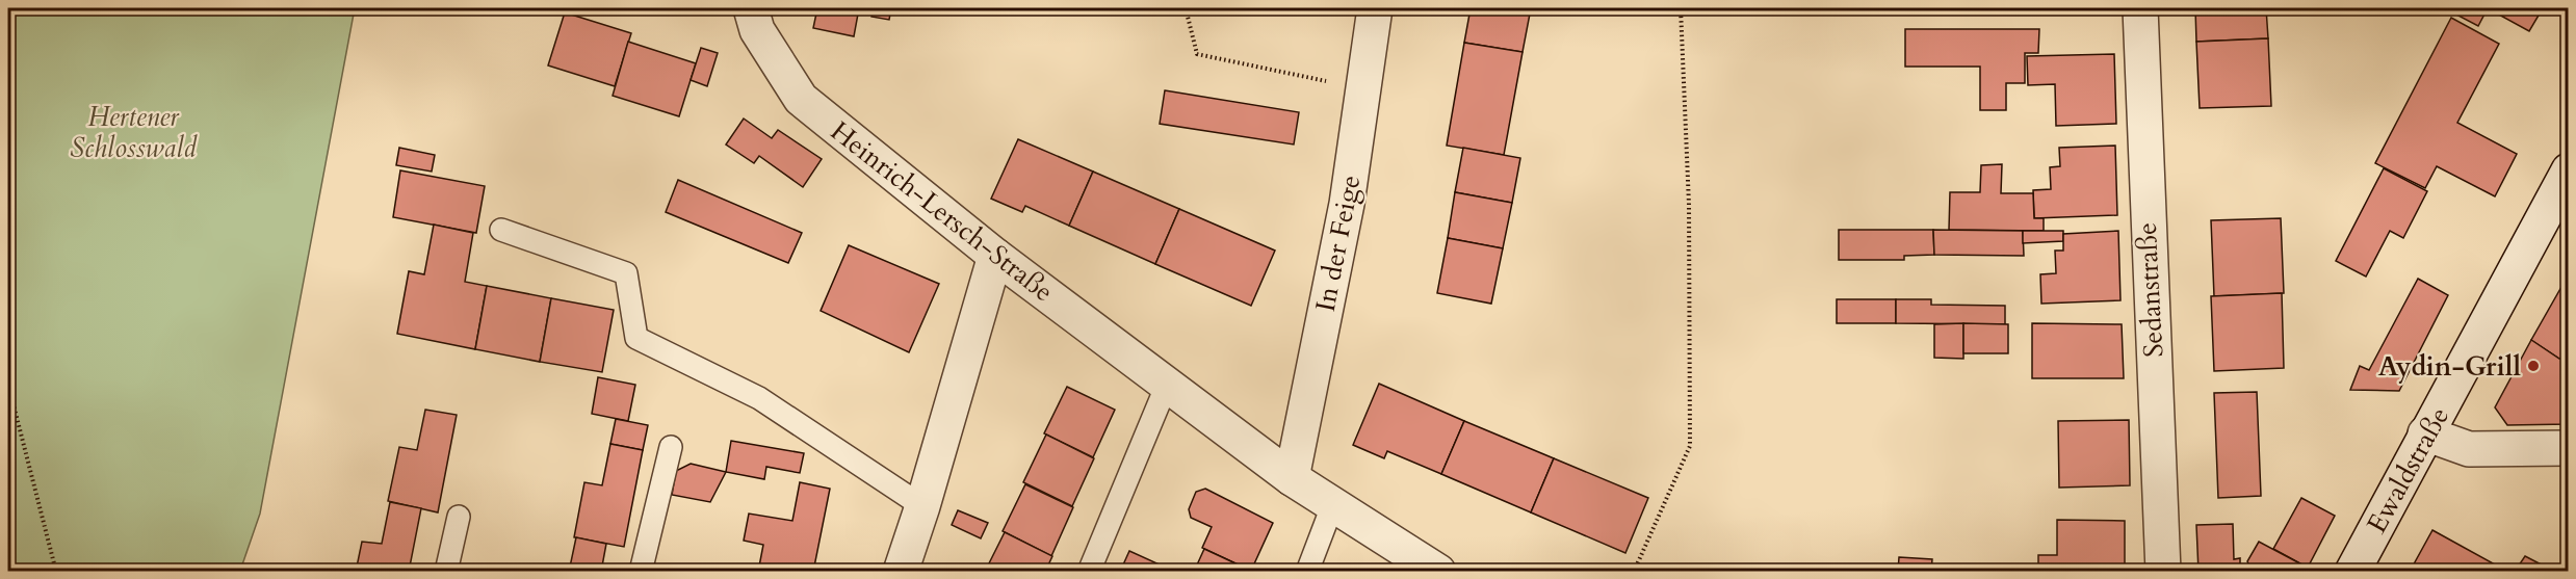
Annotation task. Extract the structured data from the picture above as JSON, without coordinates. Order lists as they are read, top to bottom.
{
  "streets": {
    "street": [
      "Heinrich-Lersch-Straße",
      "In der Feige",
      "Sedanstraße",
      "Ewaldstraße"
    ]
  },
  "crossings": [
    ["Heinrich-Lersch-Straße", "In der Feige"]
  ],
  "parks": ["Hertener Schlosswald"],
  "places": ["Aydin-Grill"]
}
